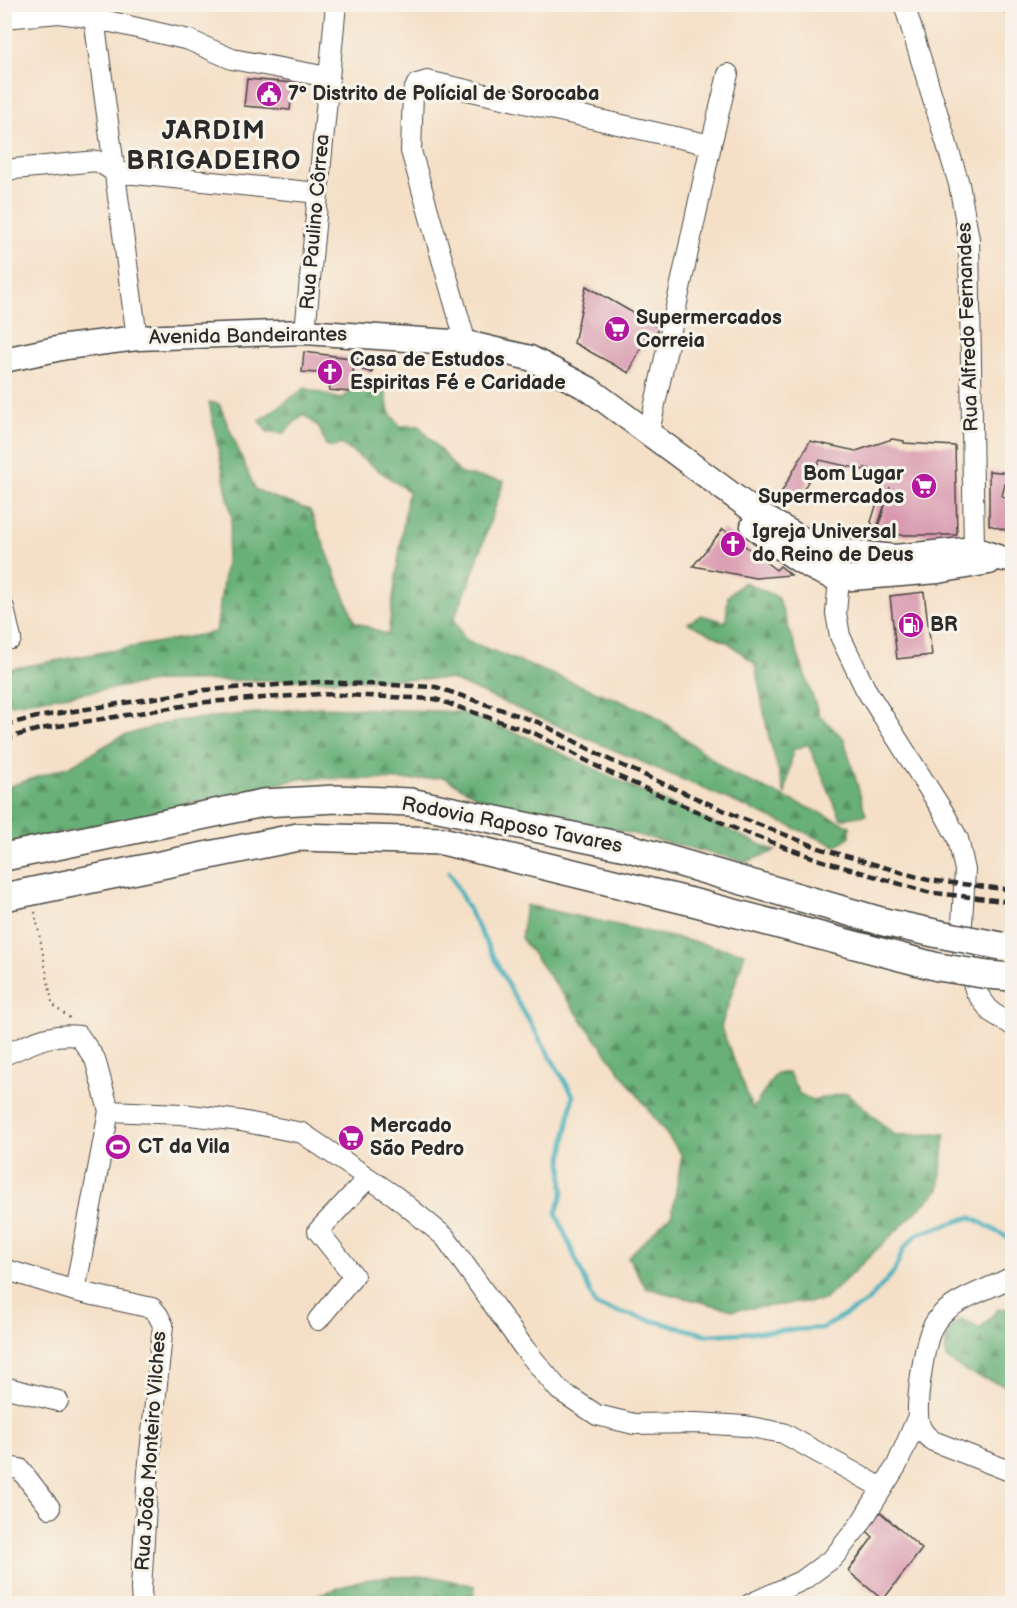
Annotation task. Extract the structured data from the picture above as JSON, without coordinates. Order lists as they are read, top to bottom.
{
  "streets": {
    "highway": ["Rodovia Raposo Tavares"],
    "main road": ["Avenida Bandeirantes"],
    "street": ["Rua Paulino Côrrea", "Rua Alfredo Fernandes", "Rua João Monteiro Vilches"]
  },
  "crossings": [
    ["Rua Paulino Côrrea", "Avenida Bandeirantes"],
    ["Rua Alfredo Fernandes", "Avenida Bandeirantes"]
  ],
  "districts": ["JARDIM BRIGADEIRO"],
  "places": {
    "public building": ["7º Distrito de Polícial de Sorocaba"],
    "supermarket": ["Supermercados Correia", "Bom Lugar Supermercados", "Mercado São Pedro"],
    "church": ["Casa de Estudos Espiritas Fé e Caridade", "Igreja Universal do Reino de Deus"],
    "fuel station": ["BR"],
    "sports": ["CT da Vila"]
  }
}
